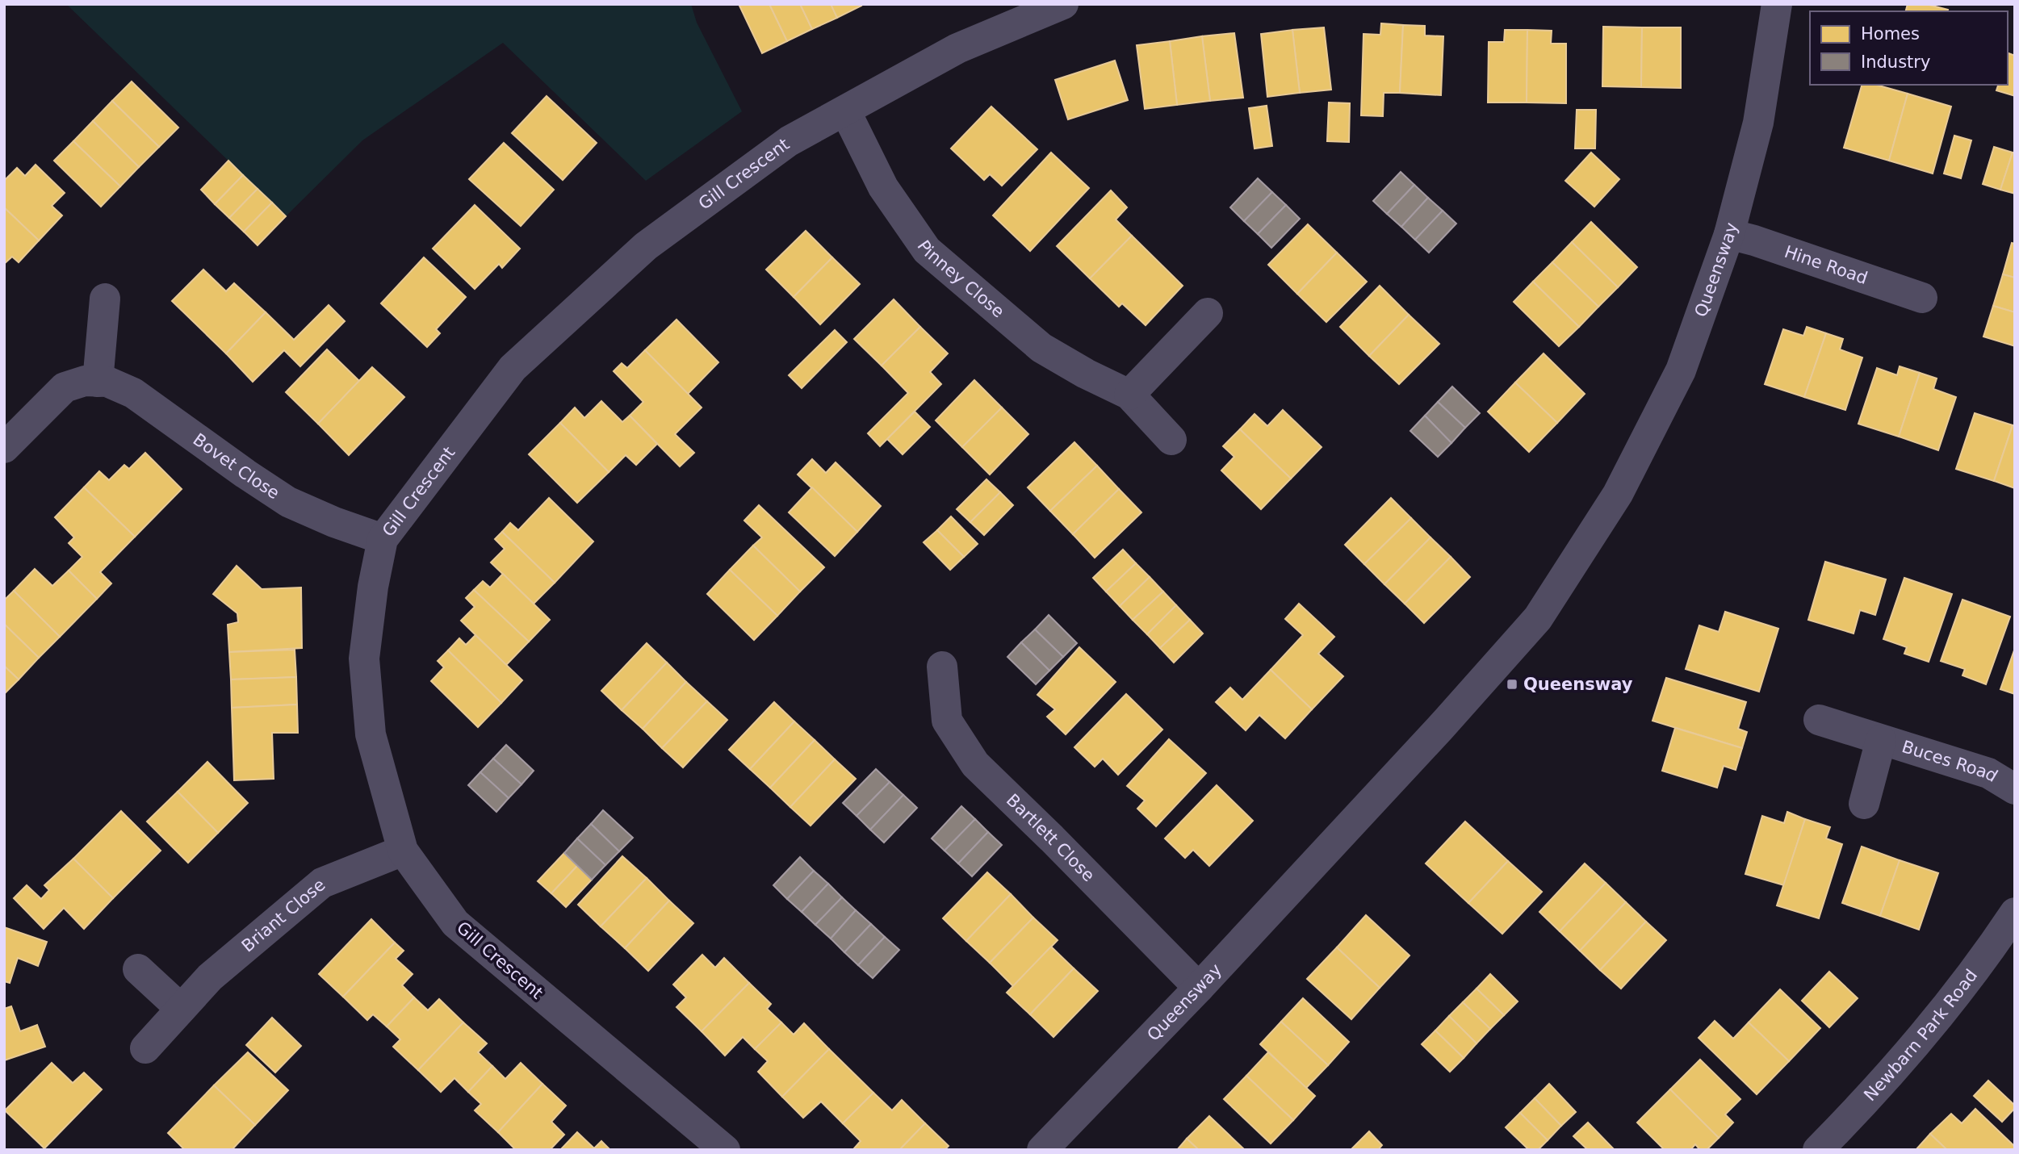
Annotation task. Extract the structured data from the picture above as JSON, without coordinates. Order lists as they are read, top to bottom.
{
  "streets": {
    "street": [
      "Gill Crescent",
      "Hine Road",
      "Queensway",
      "Pinney Close",
      "Bovet Close",
      "Buces Road",
      "Bartlett Close",
      "Briant Close",
      "Newbarn Park Road"
    ]
  },
  "crossings": [
    ["Gill Crescent", "Pinney Close"],
    ["Gill Crescent", "Bovet Close"],
    ["Gill Crescent", "Briant Close"],
    ["Hine Road", "Queensway"],
    ["Queensway", "Bartlett Close"]
  ],
  "places": {
    "transit": ["Queensway"]
  },
  "legend": ["Homes", "Industry"]
}
